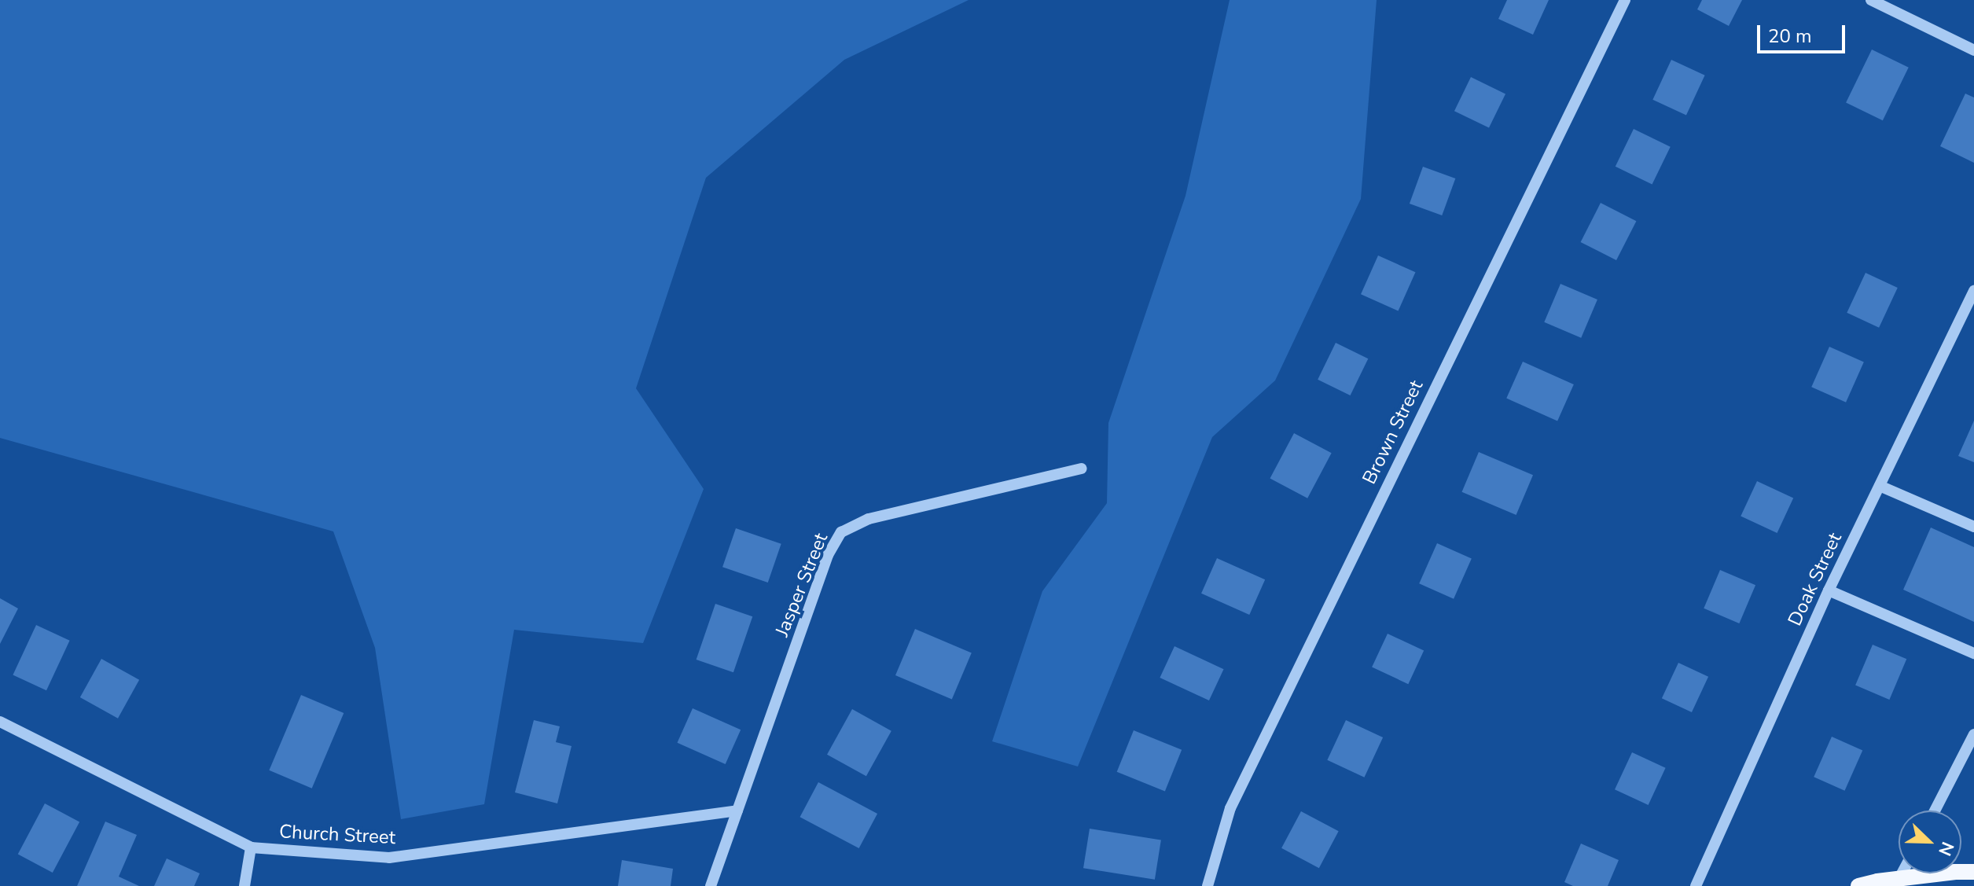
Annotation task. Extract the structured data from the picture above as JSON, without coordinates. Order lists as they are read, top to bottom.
{
  "streets": {
    "street": [
      "Brown Street",
      "Doak Street",
      "Jasper Street",
      "Church Street"
    ]
  },
  "crossings": [
    ["Jasper Street", "Church Street"]
  ],
  "scale_bar": "20 m",
  "north": "bottom right"
}
